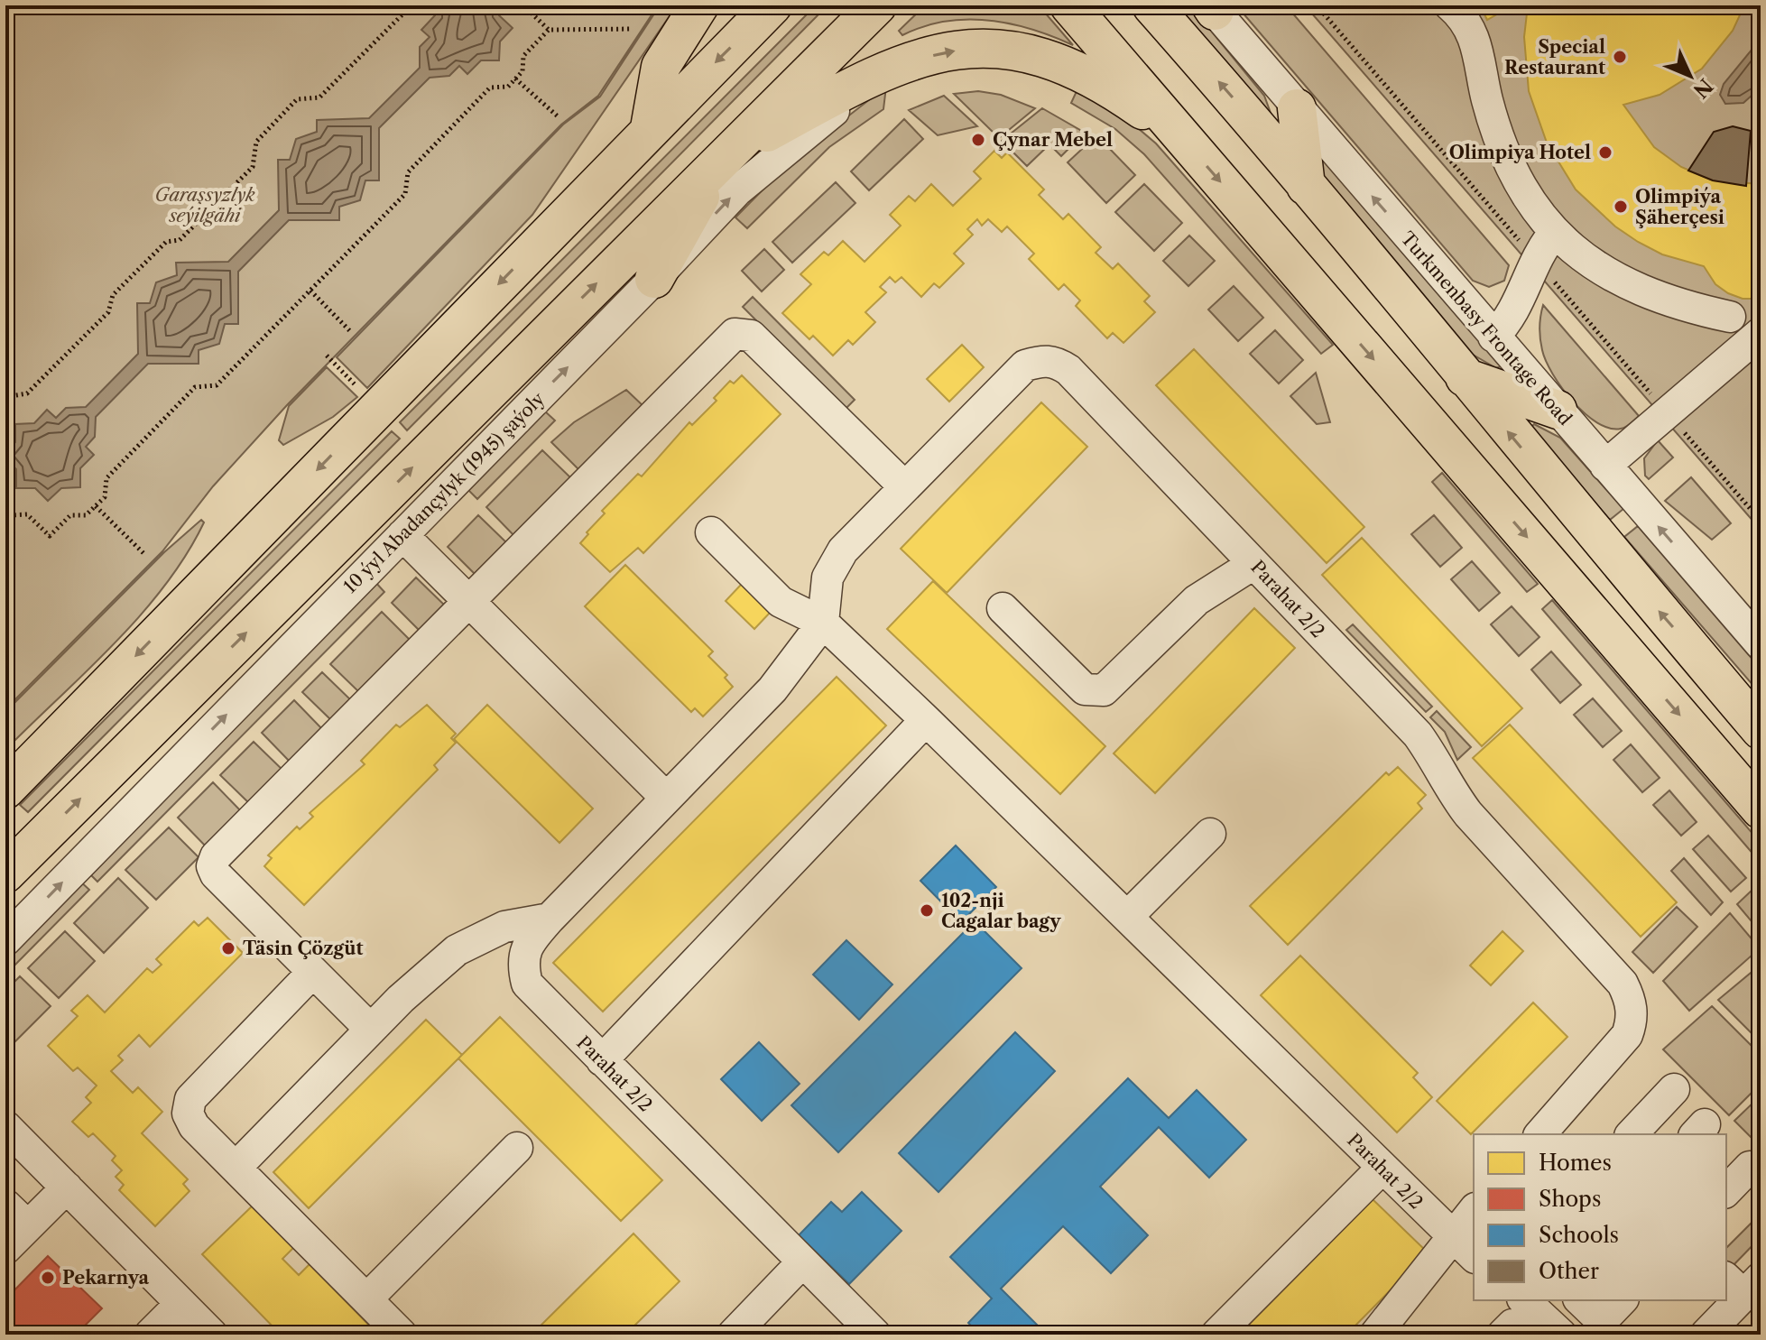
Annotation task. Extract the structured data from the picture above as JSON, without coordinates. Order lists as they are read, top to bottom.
{
  "streets": {
    "street": ["Turkmenbasy Frontage Road", "10 ýyl Abadançylyk (1945) şaýoly", "Parahat 2/2"]
  },
  "one_way": ["10 ýyl Abadançylyk (1945) şaýoly"],
  "parks": ["Garaşsyzlyk seýilgähi"],
  "places": [
    "Special Restaurant",
    "Çynar Mebel",
    "Olimpiya Hotel",
    "Olimpiýa Şäherçesi",
    "102-nji Cagalar bagy",
    "Täsin Çözgüt",
    "Pekarnya"
  ],
  "legend": [
    "Homes",
    "Shops",
    "Schools",
    "Other"
  ],
  "north": "bottom right"
}
